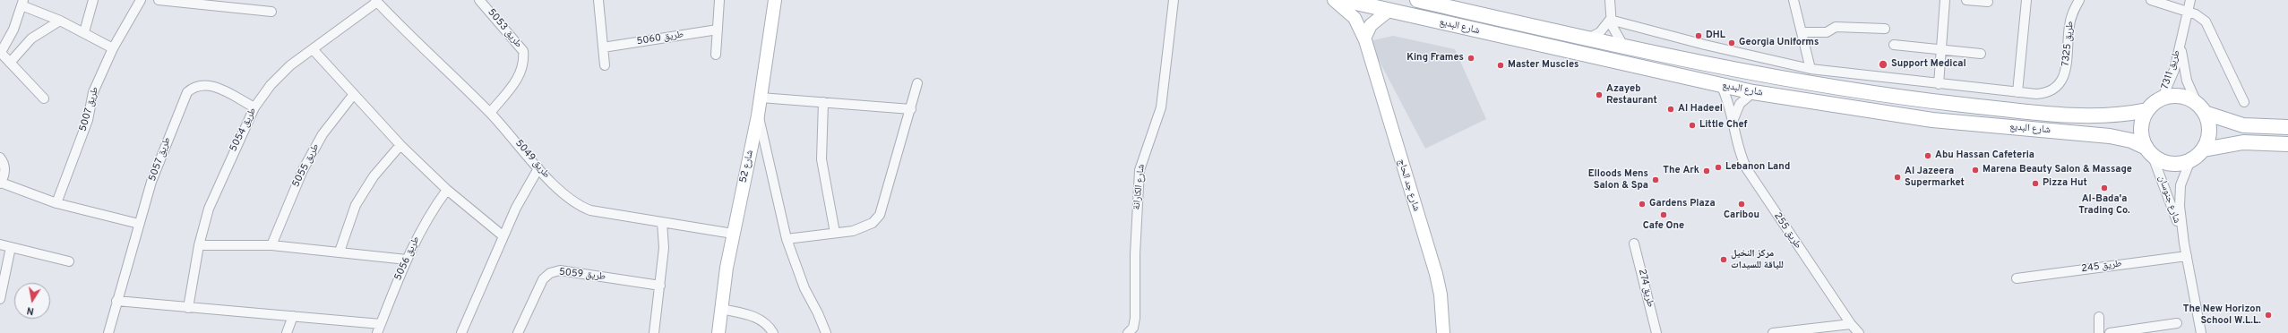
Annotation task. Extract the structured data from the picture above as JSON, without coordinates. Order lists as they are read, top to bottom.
{
  "streets": {
    "main road": ["شارع البديع"],
    "street": [
      "طريق 5053",
      "طريق 5060",
      "طريق 7325",
      "طريق 7311",
      "طريق 5007",
      "طريق 5054",
      "طريق 5057",
      "طريق 5049",
      "طريق 5055",
      "شارع 52",
      "شارع جد الحاج",
      "شارع الكارانة",
      "شارع جنوسان",
      "طريق 255",
      "طريق 5056",
      "طريق 245",
      "طريق 5059",
      "طريق 274"
    ]
  },
  "crossings": [
    ["شارع البديع", "طريق 7311"],
    ["شارع البديع", "شارع جنوسان"],
    ["شارع البديع", "طريق 255"],
    ["طريق 5053", "طريق 5049"],
    ["طريق 7311", "شارع جنوسان"],
    ["طريق 5054", "طريق 5057"],
    ["طريق 5054", "طريق 5049"],
    ["طريق 5049", "شارع 52"],
    ["شارع جنوسان", "طريق 245"]
  ],
  "places": [
    "DHL",
    "Georgia Uniforms",
    "King Frames",
    "Support Medical",
    "Master Muscles",
    "Azayeb Restaurant",
    "Al Hadeel",
    "Little Chef",
    "Abu Hassan Cafeteria",
    "Lebanon Land",
    "Marena Beauty Salon & Massage",
    "The Ark",
    "Al Jazeera Supermarket",
    "Elloods Mens Salon & Spa",
    "Pizza Hut",
    "Al-Bada'a Trading Co.",
    "Gardens Plaza",
    "Caribou",
    "Cafe One",
    "مركز النخيل للياقة للسيدات",
    "The New Horizon School W.L.L."
  ],
  "north": "bottom"
}
